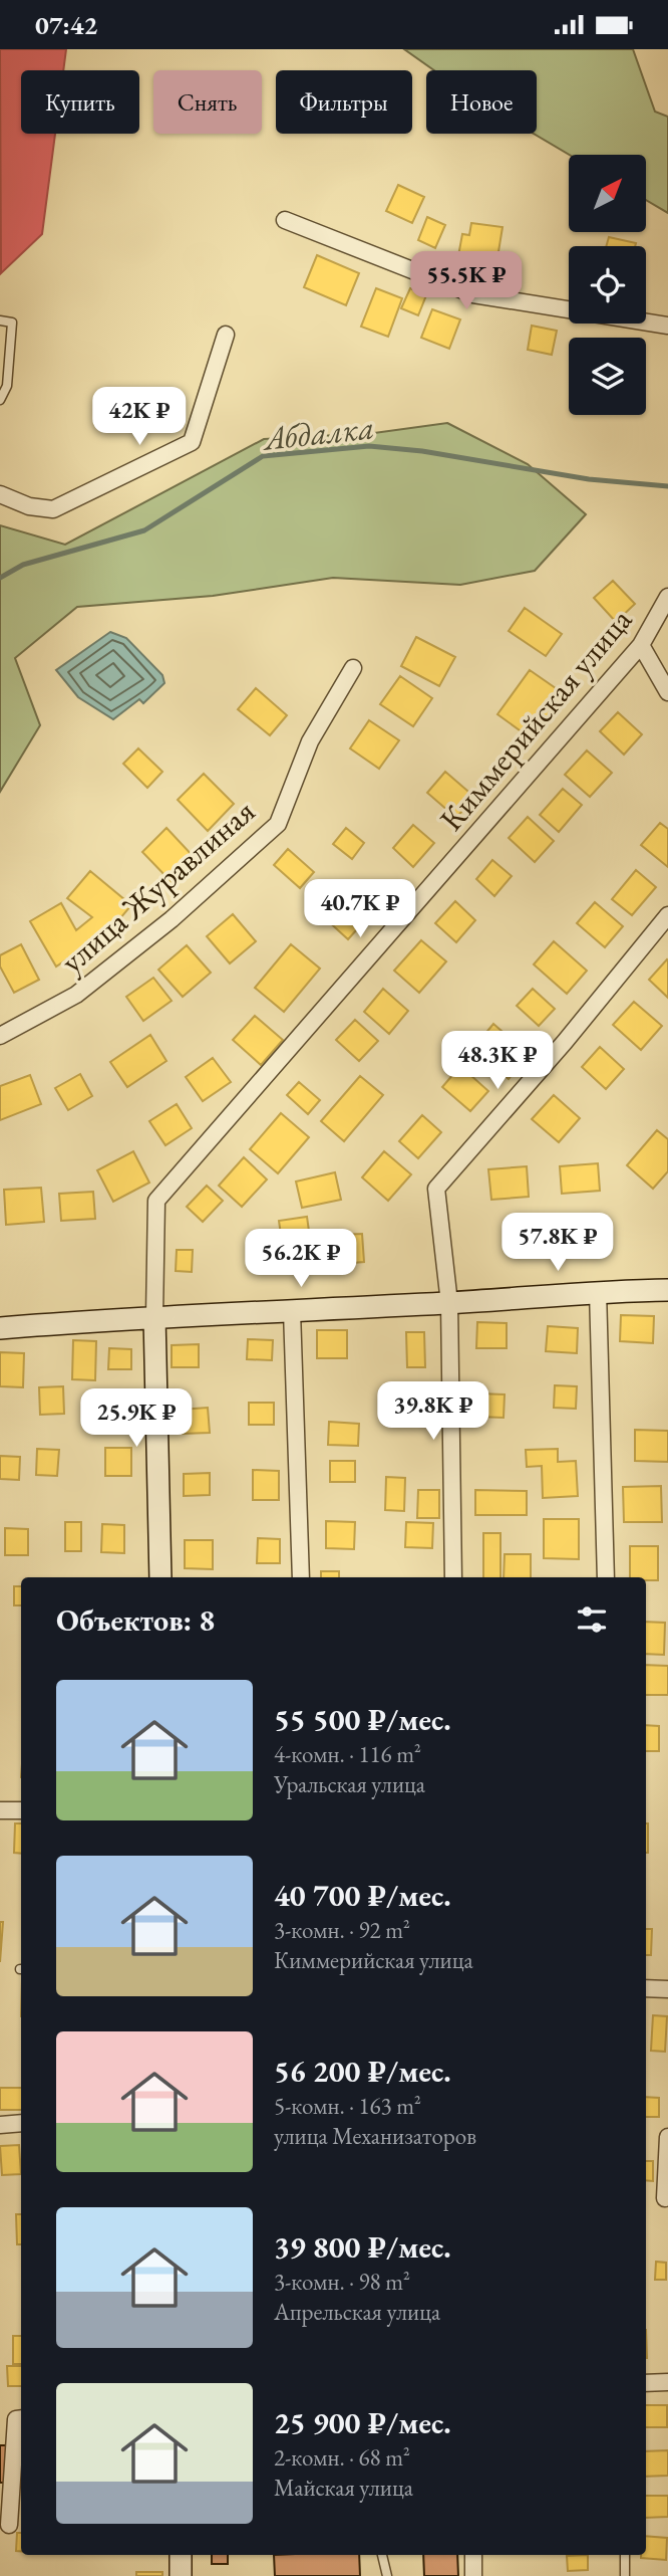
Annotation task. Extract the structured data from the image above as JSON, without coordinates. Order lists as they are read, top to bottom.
{
  "streets": {
    "street": ["Киммерийская улица", "улица Журавлиная"]
  },
  "water": ["Абдалка"],
  "north": "top right",
  "page": {
    "status": "07:42",
    "chip": [
      "Купить",
      "Снять",
      "Фильтры",
      "Новое"
    ],
    "price": [
      "55.5K ₽",
      "42K ₽",
      "40.7K ₽",
      "48.3K ₽",
      "57.8K ₽",
      "56.2K ₽",
      "39.8K ₽",
      "25.9K ₽"
    ],
    "heading": "Объектов: 8",
    "list": [
      {
        "name": "55 500 ₽/мес.",
        "note": "4-комн. · 116 m² · Уральская улица"
      },
      {
        "name": "40 700 ₽/мес.",
        "note": "3-комн. · 92 m² · Киммерийская улица"
      },
      {
        "name": "56 200 ₽/мес.",
        "note": "5-комн. · 163 m² · улица Механизаторов"
      },
      {
        "name": "39 800 ₽/мес.",
        "note": "3-комн. · 98 m² · Апрельская улица"
      },
      {
        "name": "25 900 ₽/мес.",
        "note": "2-комн. · 68 m² · Майская улица"
      }
    ]
  }
}
